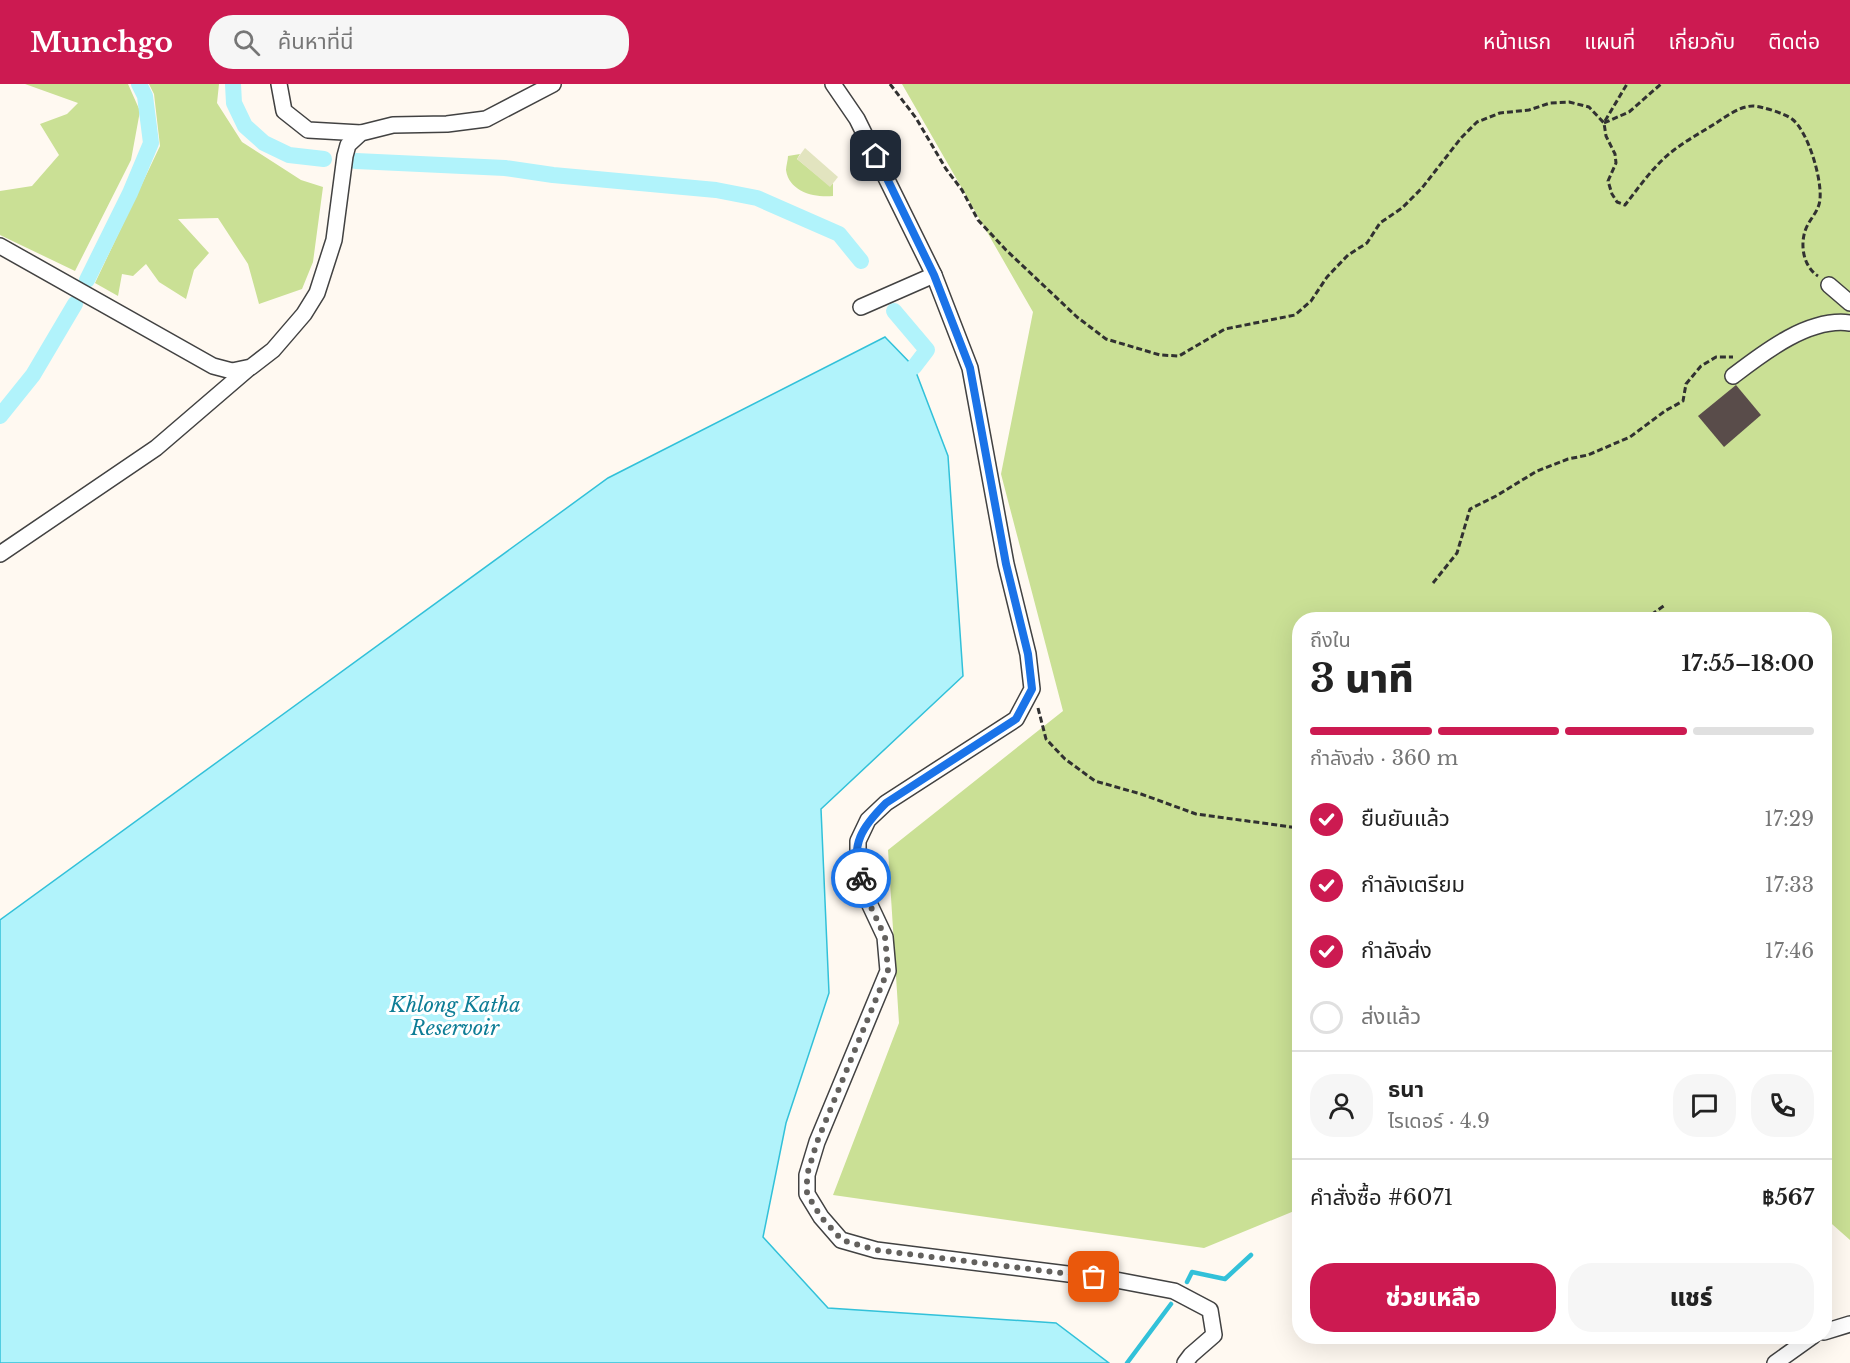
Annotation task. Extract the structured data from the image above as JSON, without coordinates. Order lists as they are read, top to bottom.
{
  "water": ["Khlong Katha Reservoir"],
  "page": {
    "header": "Munchgo",
    "search": "ค้นหาที่นี่",
    "nav": [
      "หน้าแรก",
      "แผนที่",
      "เกี่ยวกับ",
      "ติดต่อ"
    ],
    "heading": ["3 นาที", "ถึงใน", "17:55–18:00"],
    "panel": [
      "ธนา",
      "ไรเดอร์ · 4.9",
      "คำสั่งซื้อ #6071",
      "฿567"
    ],
    "bar": "กำลังส่ง · 360 m",
    "list": [
      ["ยืนยันแล้ว", "17:29"],
      ["กำลังเตรียม", "17:33"],
      ["กำลังส่ง", "17:46"],
      "ส่งแล้ว"
    ],
    "buttons": ["ช่วยเหลือ", "แชร์"]
  }
}
